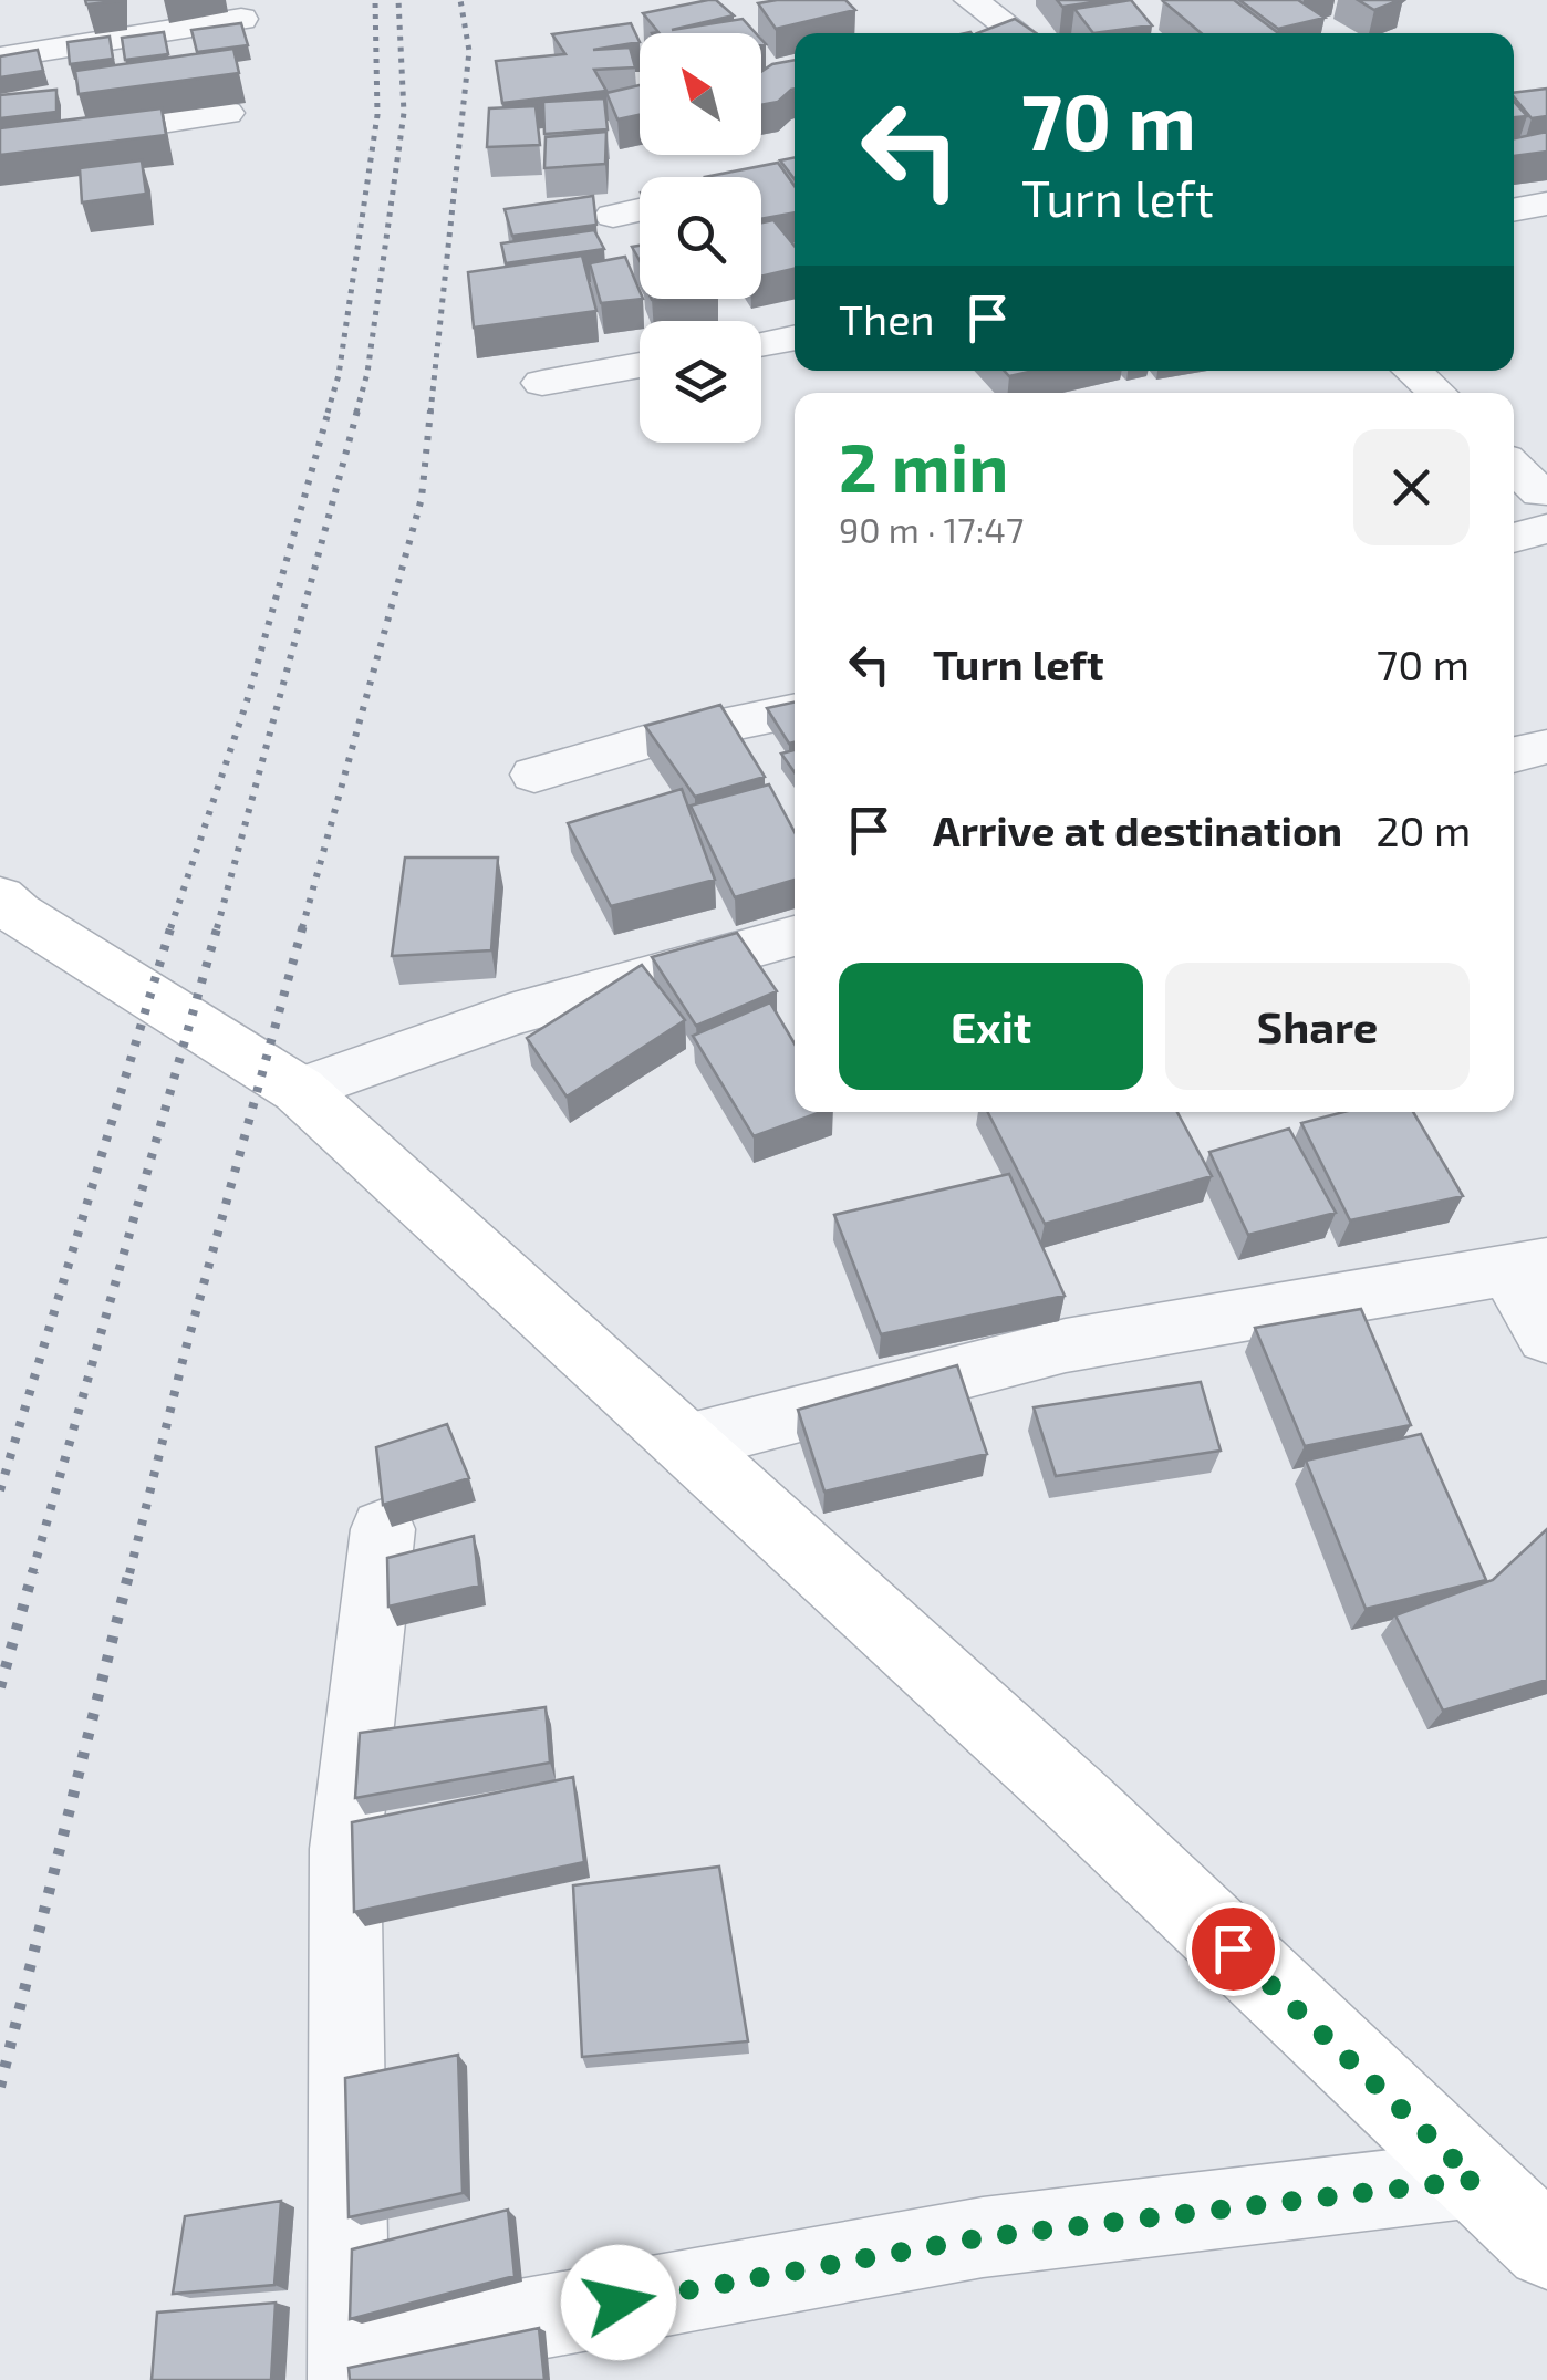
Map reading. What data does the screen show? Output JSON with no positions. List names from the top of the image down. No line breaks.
{"north":"top left","page":{"turn":["70 m","Turn left"],"then":"Then","heading":["2 min","90 m · 17:47"],"list":[{"name":"Turn left","value":"70 m"},{"name":"Arrive at destination","value":"20 m"}],"buttons":["Exit","Share"]}}
